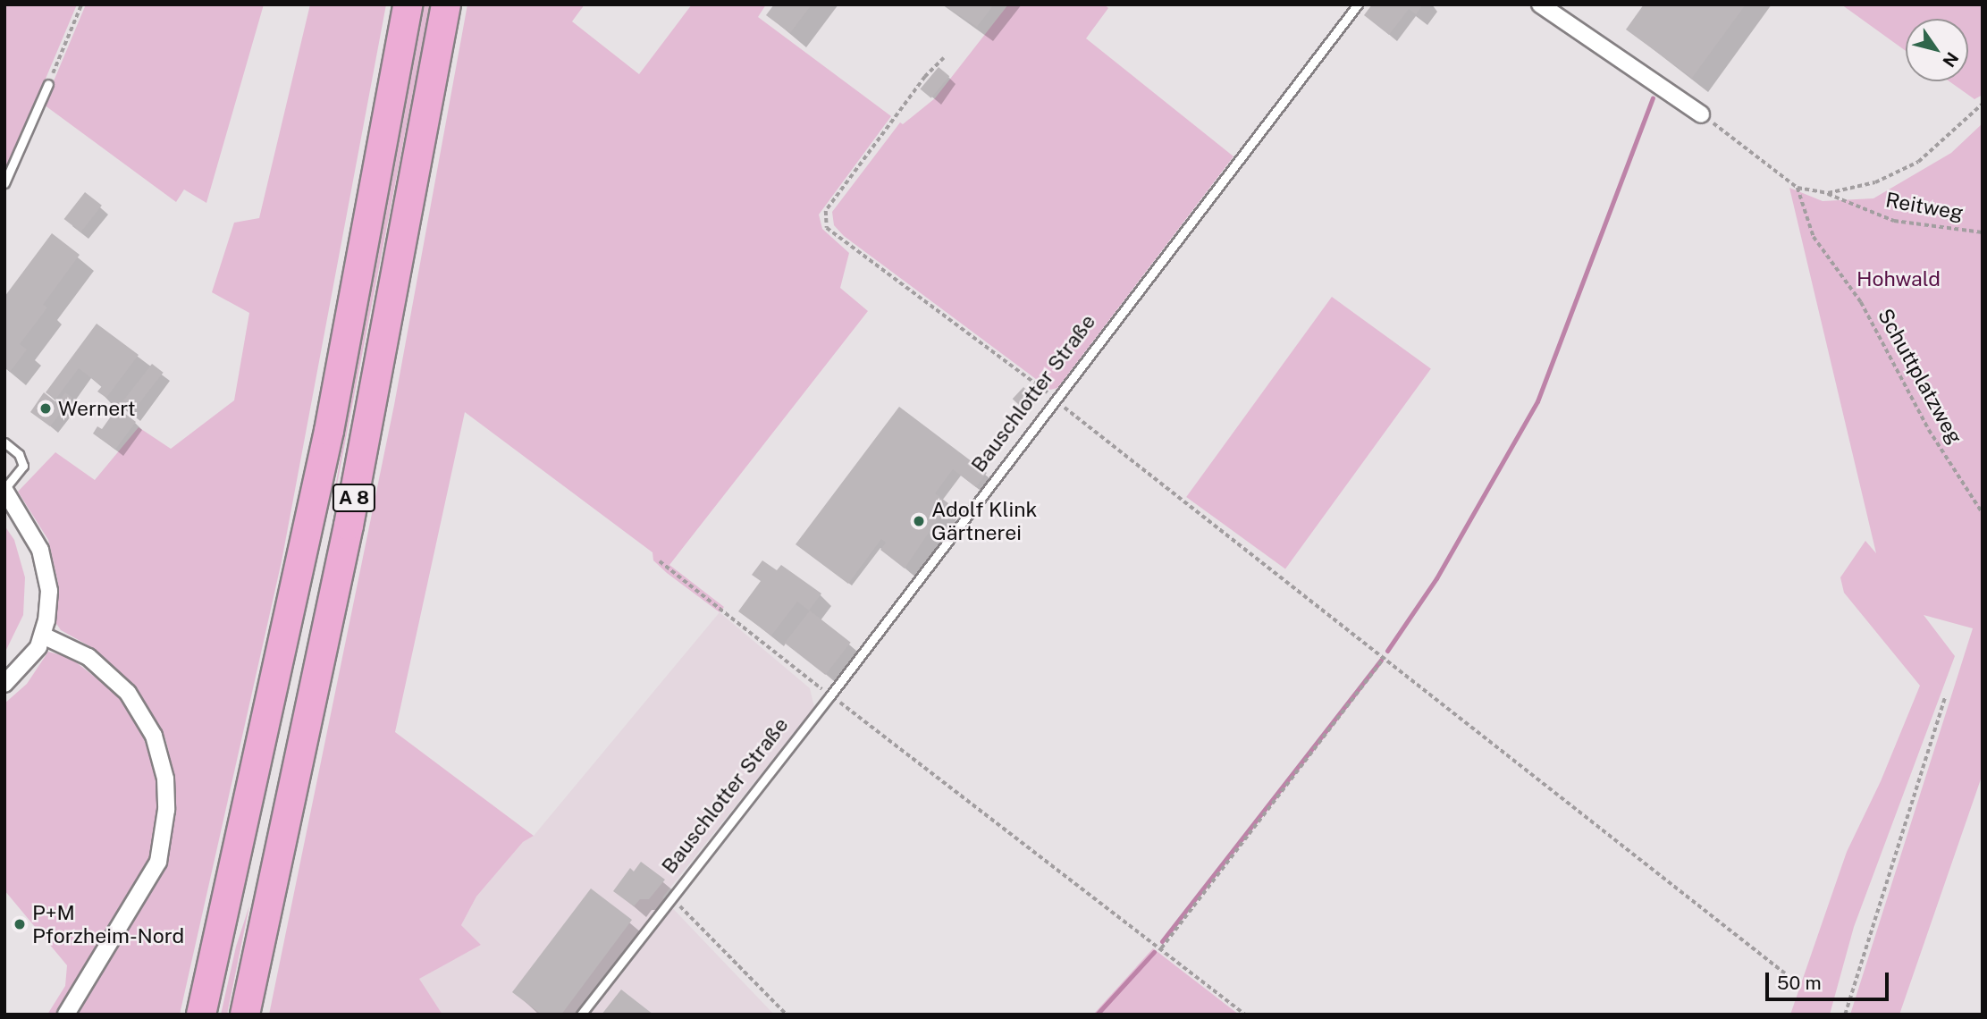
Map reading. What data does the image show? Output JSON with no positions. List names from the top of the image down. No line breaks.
{"streets":{"highway":["A 8"],"lane":["Bauschlotter Straße"],"path":["Reitweg","Schuttplatzweg"]},"parks":["Hohwald"],"places":["Wernert","Adolf Klink Gärtnerei","P+M Pforzheim-Nord"],"scale_bar":"50 m","north":"bottom right"}
